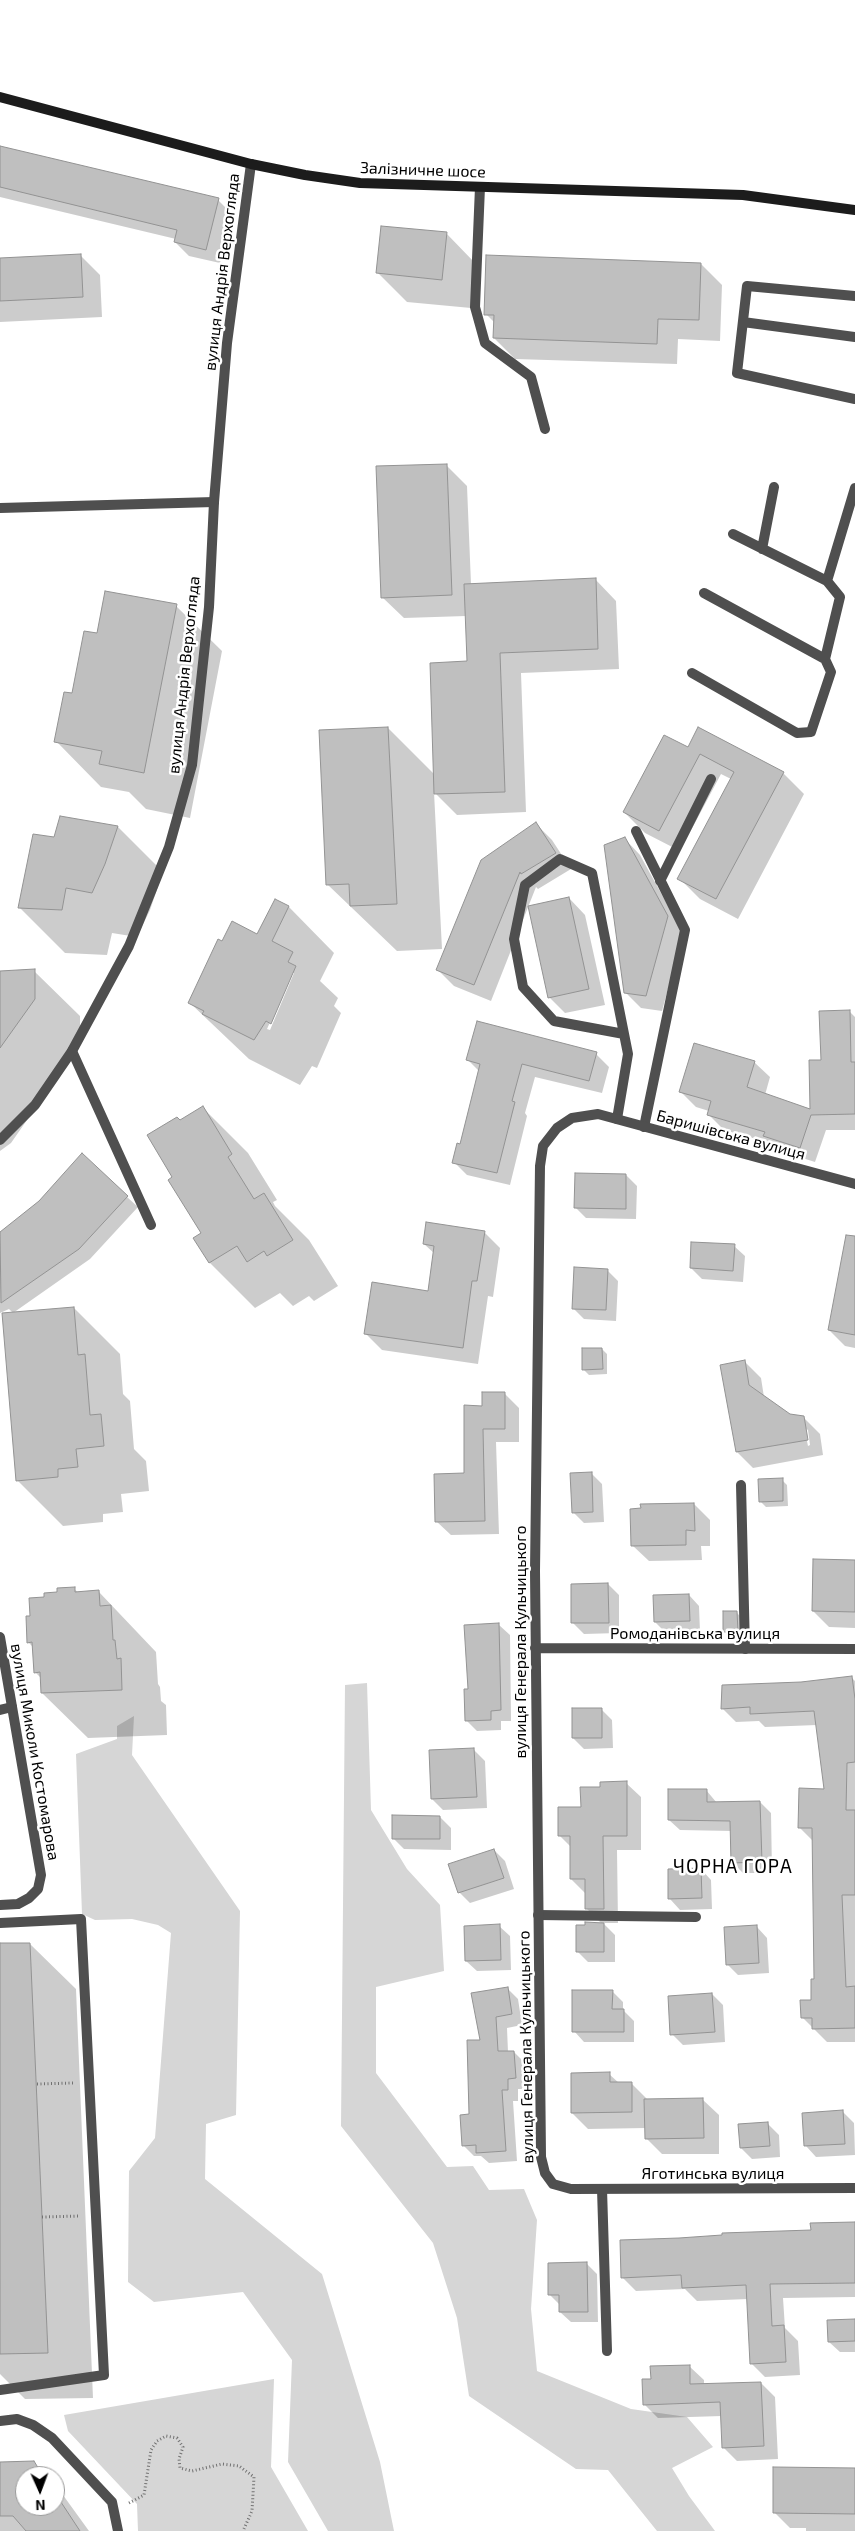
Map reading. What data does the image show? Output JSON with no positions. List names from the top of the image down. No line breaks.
{"streets":{"street":["Залізничне шосе","вулиця Андрія Верхогляда","Баришівська вулиця","Ромоданівська вулиця","вулиця Генерала Кульчицького","вулиця Миколи Костомарова","Яготинська вулиця"]},"crossings":[["Залізничне шосе","вулиця Андрія Верхогляда"],["Баришівська вулиця","вулиця Генерала Кульчицького"],["Ромоданівська вулиця","вулиця Генерала Кульчицького"],["вулиця Генерала Кульчицького","Яготинська вулиця"]],"districts":["ЧОРНА ГОРА"],"north":"bottom"}
